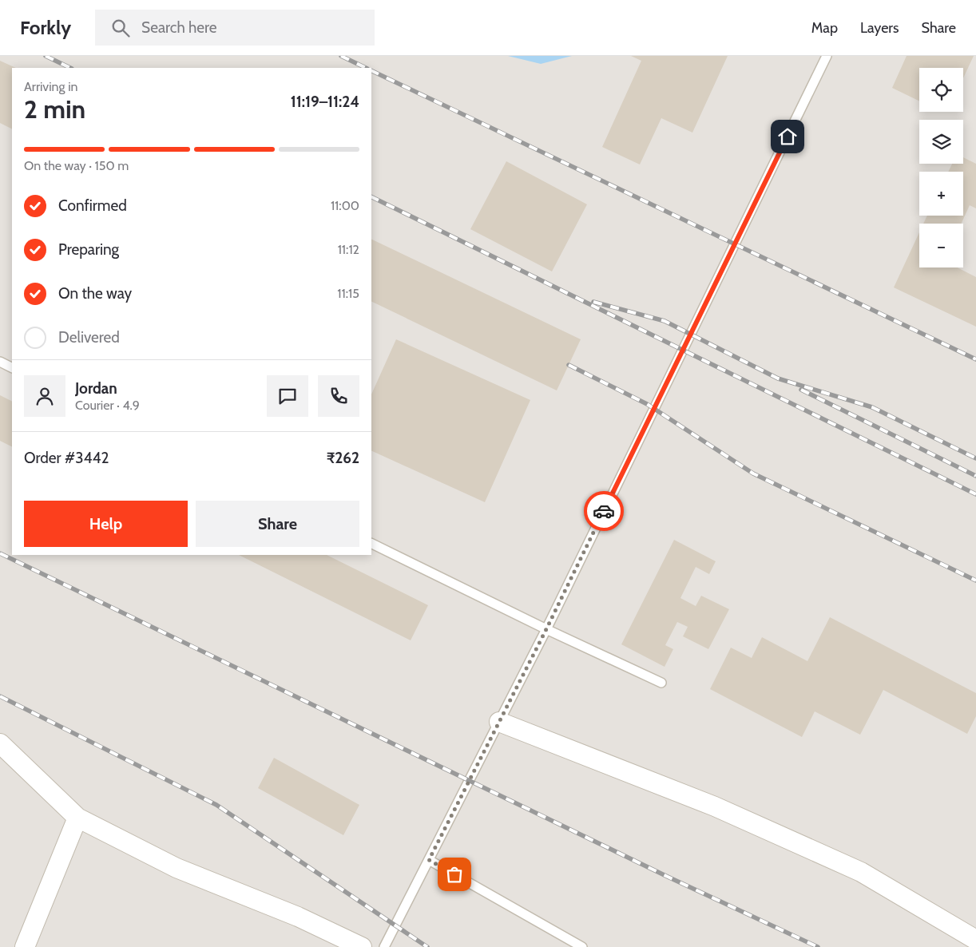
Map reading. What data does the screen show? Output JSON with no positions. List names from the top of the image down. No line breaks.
{"page":{"header":"Forkly","search":"Search here","nav":["Map","Layers","Share"],"map_buttons":["+","−"],"heading":["2 min","Arriving in","11:19–11:24"],"panel":["Jordan","Courier · 4.9","Order #3442","₹262"],"bar":"On the way · 150 m","list":[["Confirmed","11:00"],["Preparing","11:12"],["On the way","11:15"],"Delivered"],"buttons":["Help","Share"]}}
